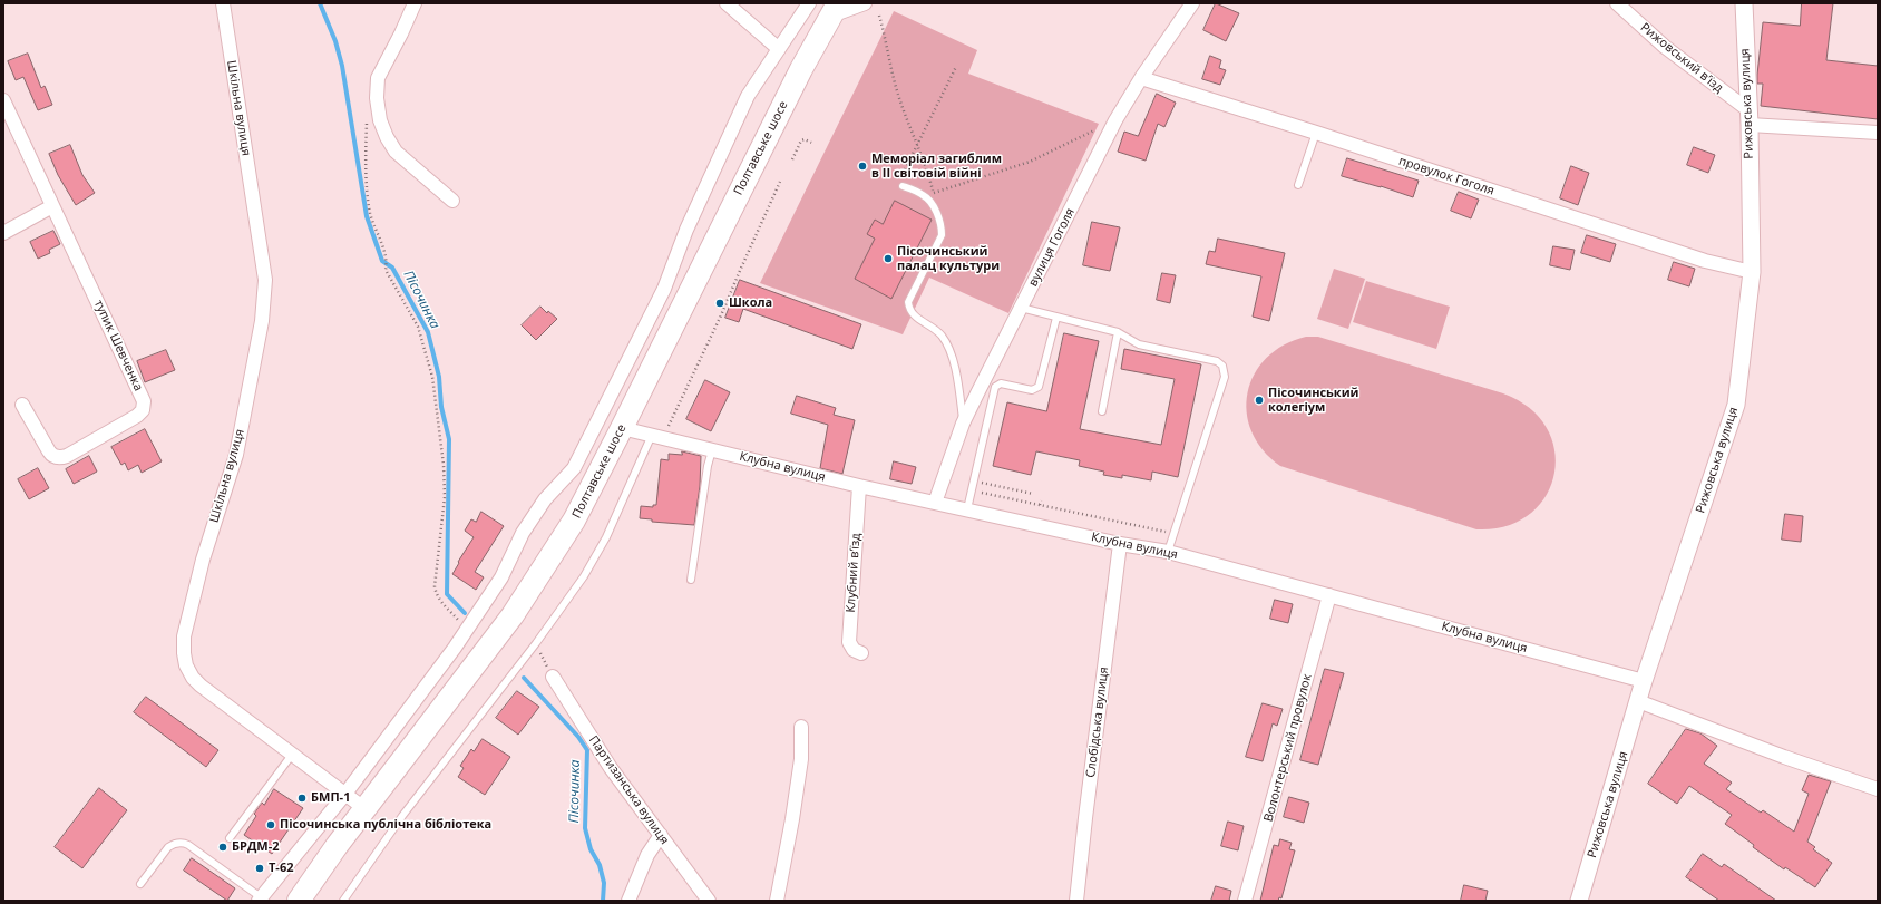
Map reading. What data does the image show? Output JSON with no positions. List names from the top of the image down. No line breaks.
{"streets":{"highway":["Полтавське шосе"],"street":["Рижовський в’їзд","Рижовська вулиця","Шкільна вулиця","провулок Гоголя","вулиця Гоголя","тупик Шевченка","Клубна вулиця","Клубний в’їзд","Слобідська вулиця","Волонтерський провулок","Партизанська вулиця"]},"crossings":[["Рижовський в’їзд","Рижовська вулиця"],["Рижовська вулиця","провулок Гоголя"],["Рижовська вулиця","Клубна вулиця"],["Шкільна вулиця","Полтавське шосе"],["Полтавське шосе","Клубна вулиця"],["провулок Гоголя","вулиця Гоголя"],["вулиця Гоголя","Клубна вулиця"],["Клубна вулиця","Клубний в’їзд"],["Клубна вулиця","Слобідська вулиця"],["Клубна вулиця","Волонтерський провулок"]],"water":["Пісочинка"],"places":["Меморіал загиблим в II світовій війні","Пісочинський палац культури","Школа","Пісочинський колегіум","БМП-1","Пісочинська публічна бібліотека","БРДМ-2","Т-62"]}
